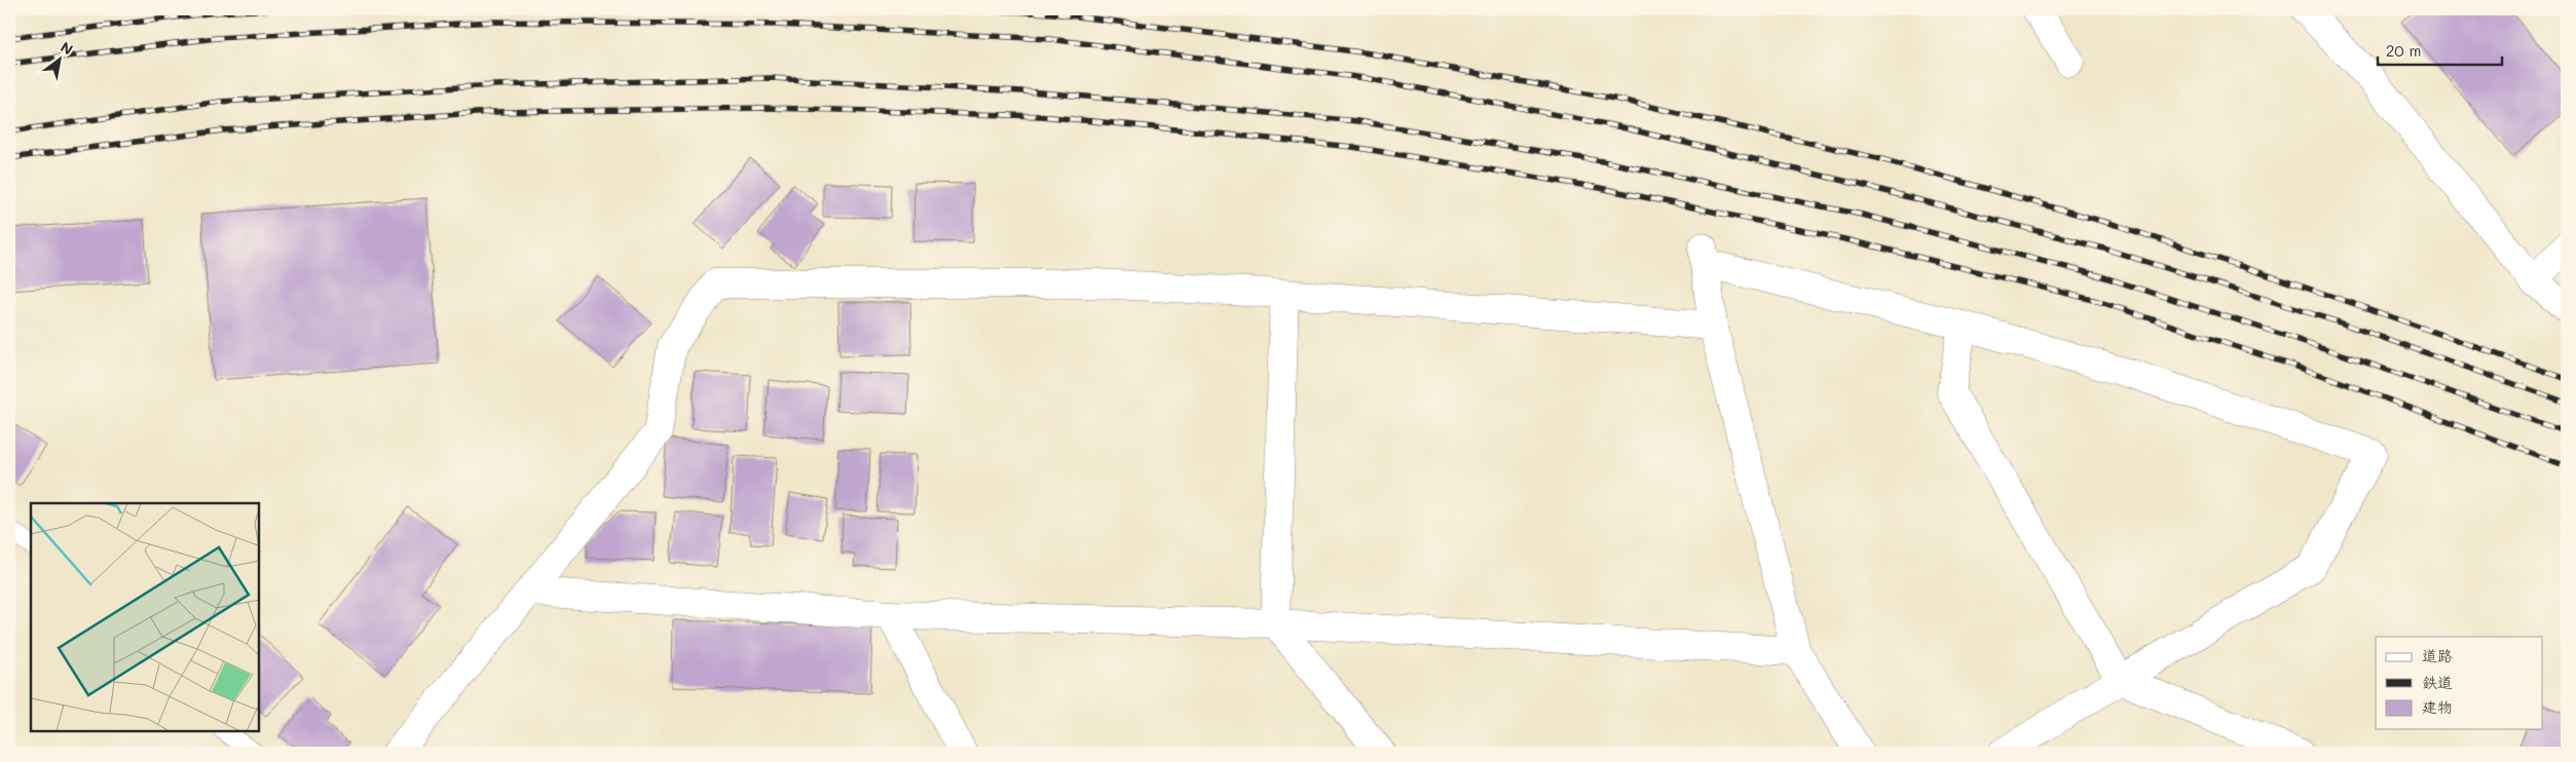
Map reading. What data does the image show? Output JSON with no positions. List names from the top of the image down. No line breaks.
{"legend":["道路","鉄道","建物"],"scale_bar":"20 m","north":"top right"}
